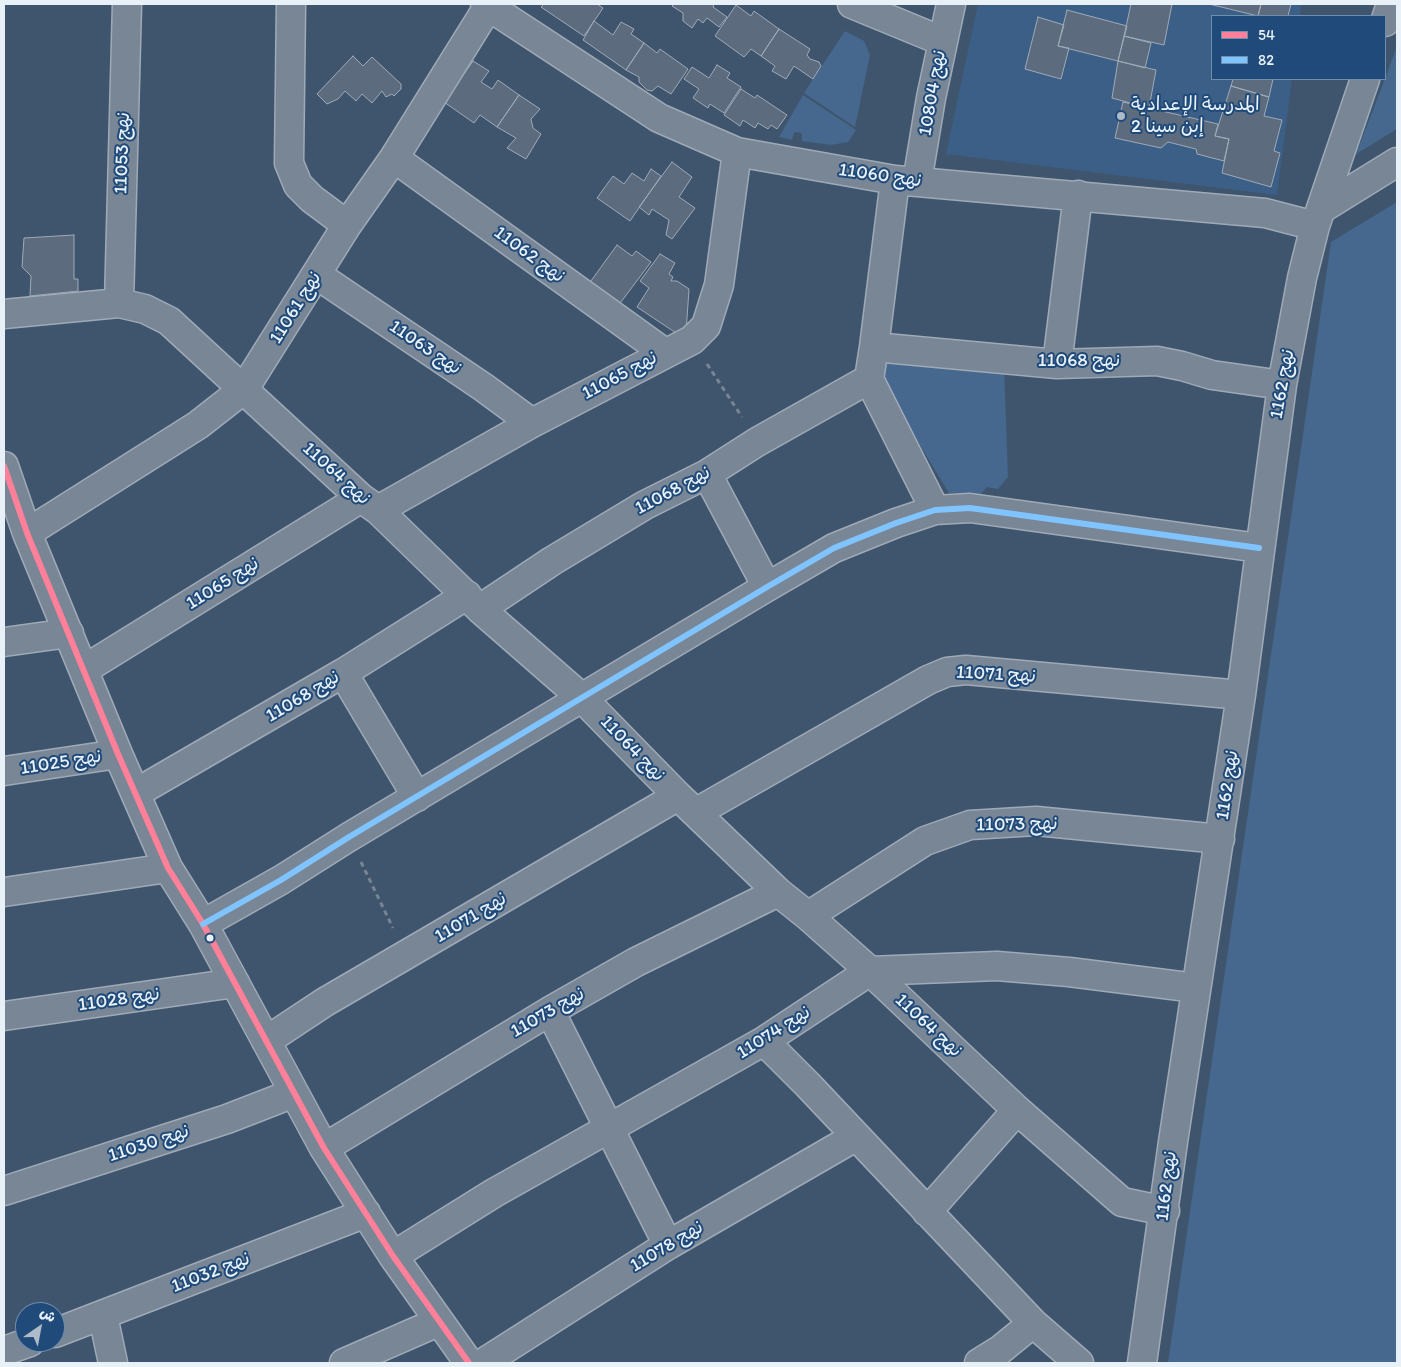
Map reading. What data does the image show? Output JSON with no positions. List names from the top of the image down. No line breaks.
{"streets":{"street":["نهج 10804","نهج 11053","نهج 11060","نهج 11062","نهج 11061","نهج 11063","نهج 11068","نهج 11065","نهج 1162","نهج 11064","نهج 11071","نهج 11025","نهج 11073","نهج 11028","نهج 11074","نهج 11030","نهج 11078","نهج 11032"]},"crossings":[["نهج 10804","نهج 11060"],["نهج 11053","نهج 11064"],["نهج 11060","نهج 11061"],["نهج 11060","نهج 11065"],["نهج 11060","نهج 1162"],["نهج 11062","نهج 11061"],["نهج 11062","نهج 11065"],["نهج 11061","نهج 11063"],["نهج 11061","نهج 11064"],["نهج 11063","نهج 11065"],["نهج 11068","نهج 1162"],["نهج 11068","نهج 11064"],["نهج 11065","نهج 11064"],["نهج 1162","نهج 11064"],["نهج 1162","نهج 11071"],["نهج 1162","نهج 11073"],["نهج 11064","نهج 11071"],["نهج 11064","نهج 11073"],["نهج 11064","نهج 11074"]],"places":["المدرسة الإعدادية إبن سينا 2"],"lines":["transit line 54","transit line 82"],"legend":["54","82"],"north":"top right"}
